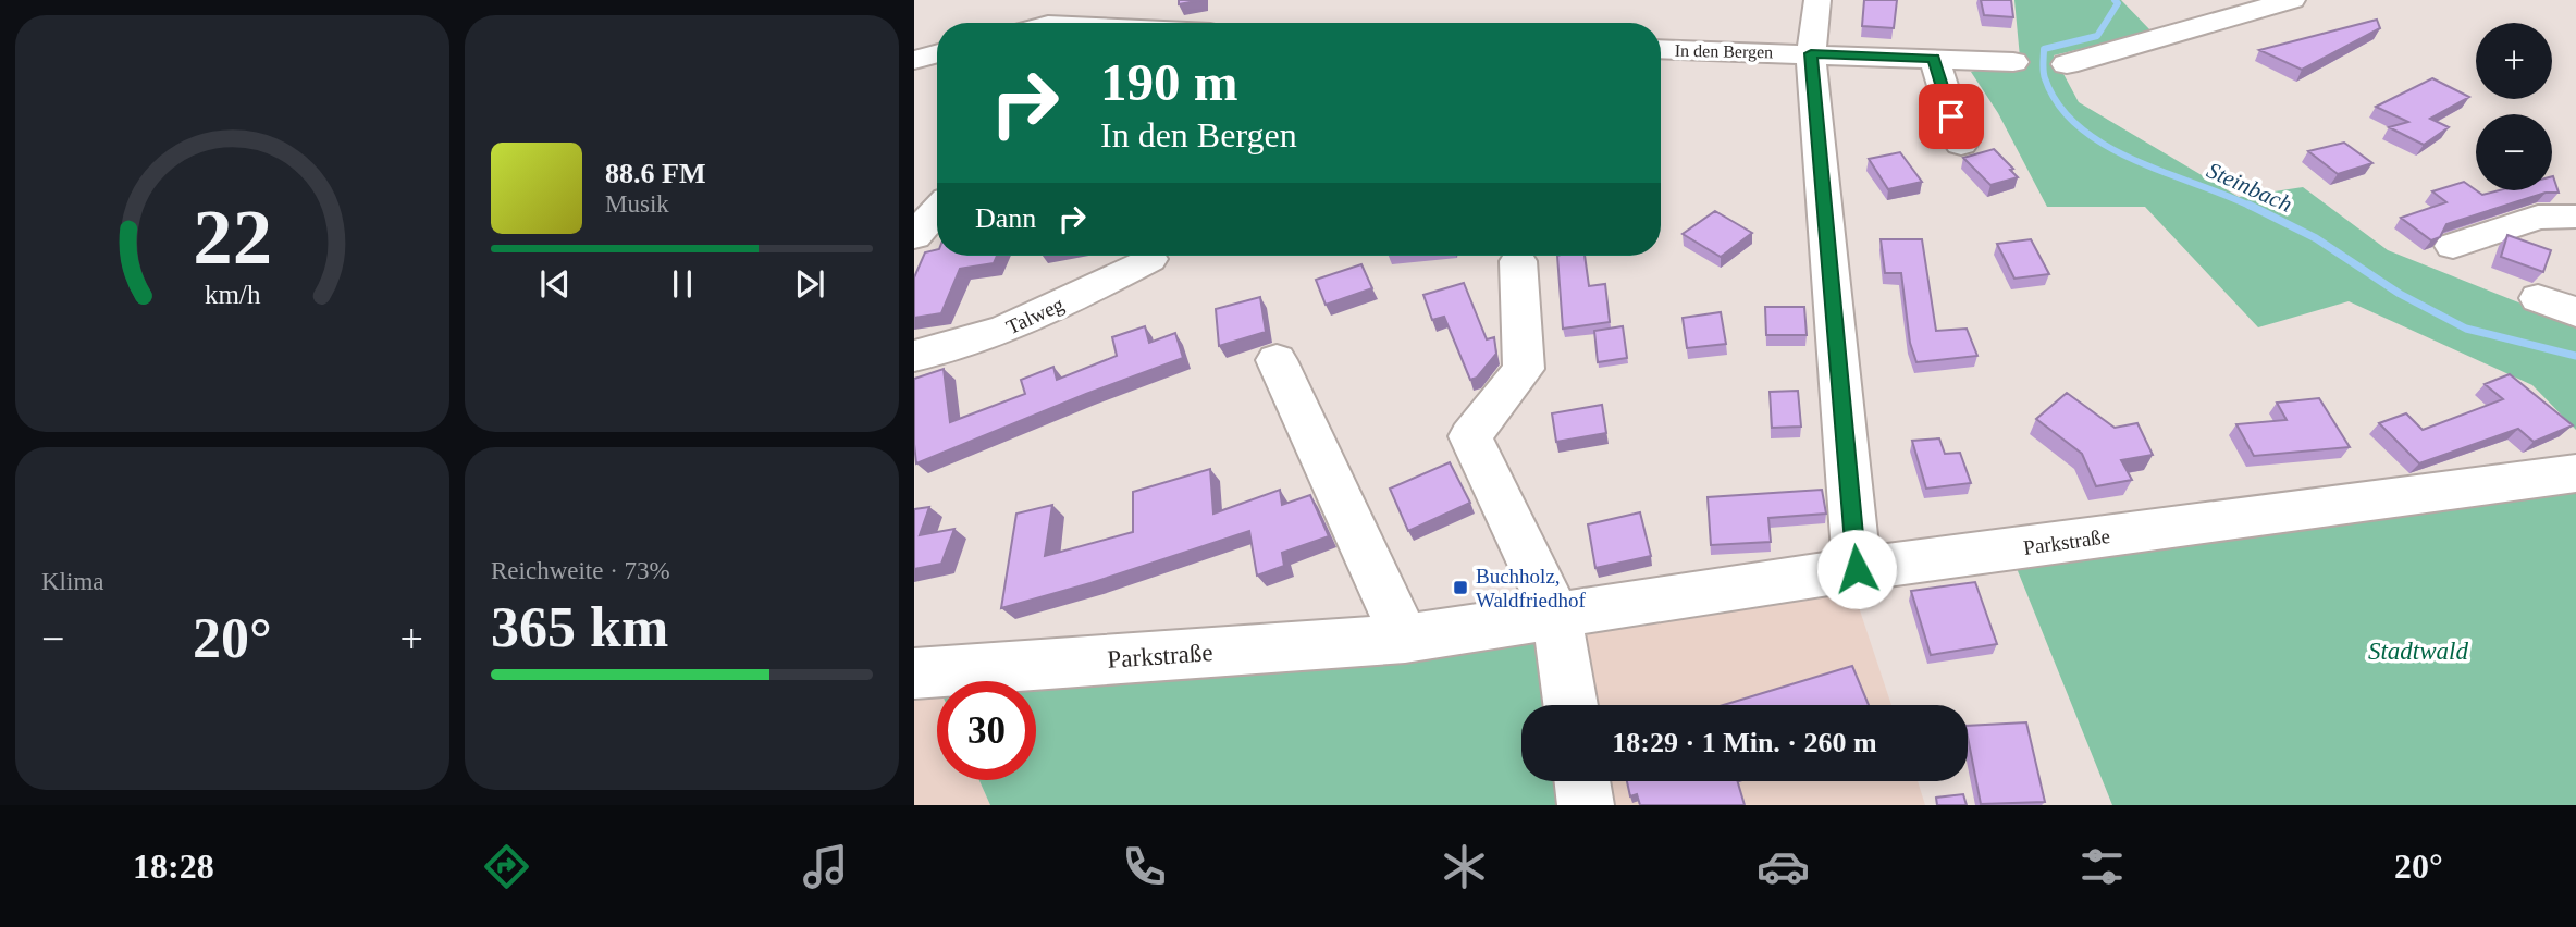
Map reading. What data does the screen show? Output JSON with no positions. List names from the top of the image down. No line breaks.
{"streets":{"street":["In den Bergen","Talweg","Parkstraße"]},"water":["Steinbach"],"parks":["Stadtwald"],"places":{"transit":["Buchholz, Waldfriedhof"]},"page":{"map_buttons":["+","−"],"turn":["190 m","In den Bergen"],"song":["88.6 FM","Musik"],"then":"Dann","tile":["Klima",["Reichweite · 73%","365 km"]],"heat":["−","20°","+"],"limit":"30","trip":"18:29 · 1 Min. · 260 m","tabs":["18:28","20°"],"gauge":["22","km/h"]}}
